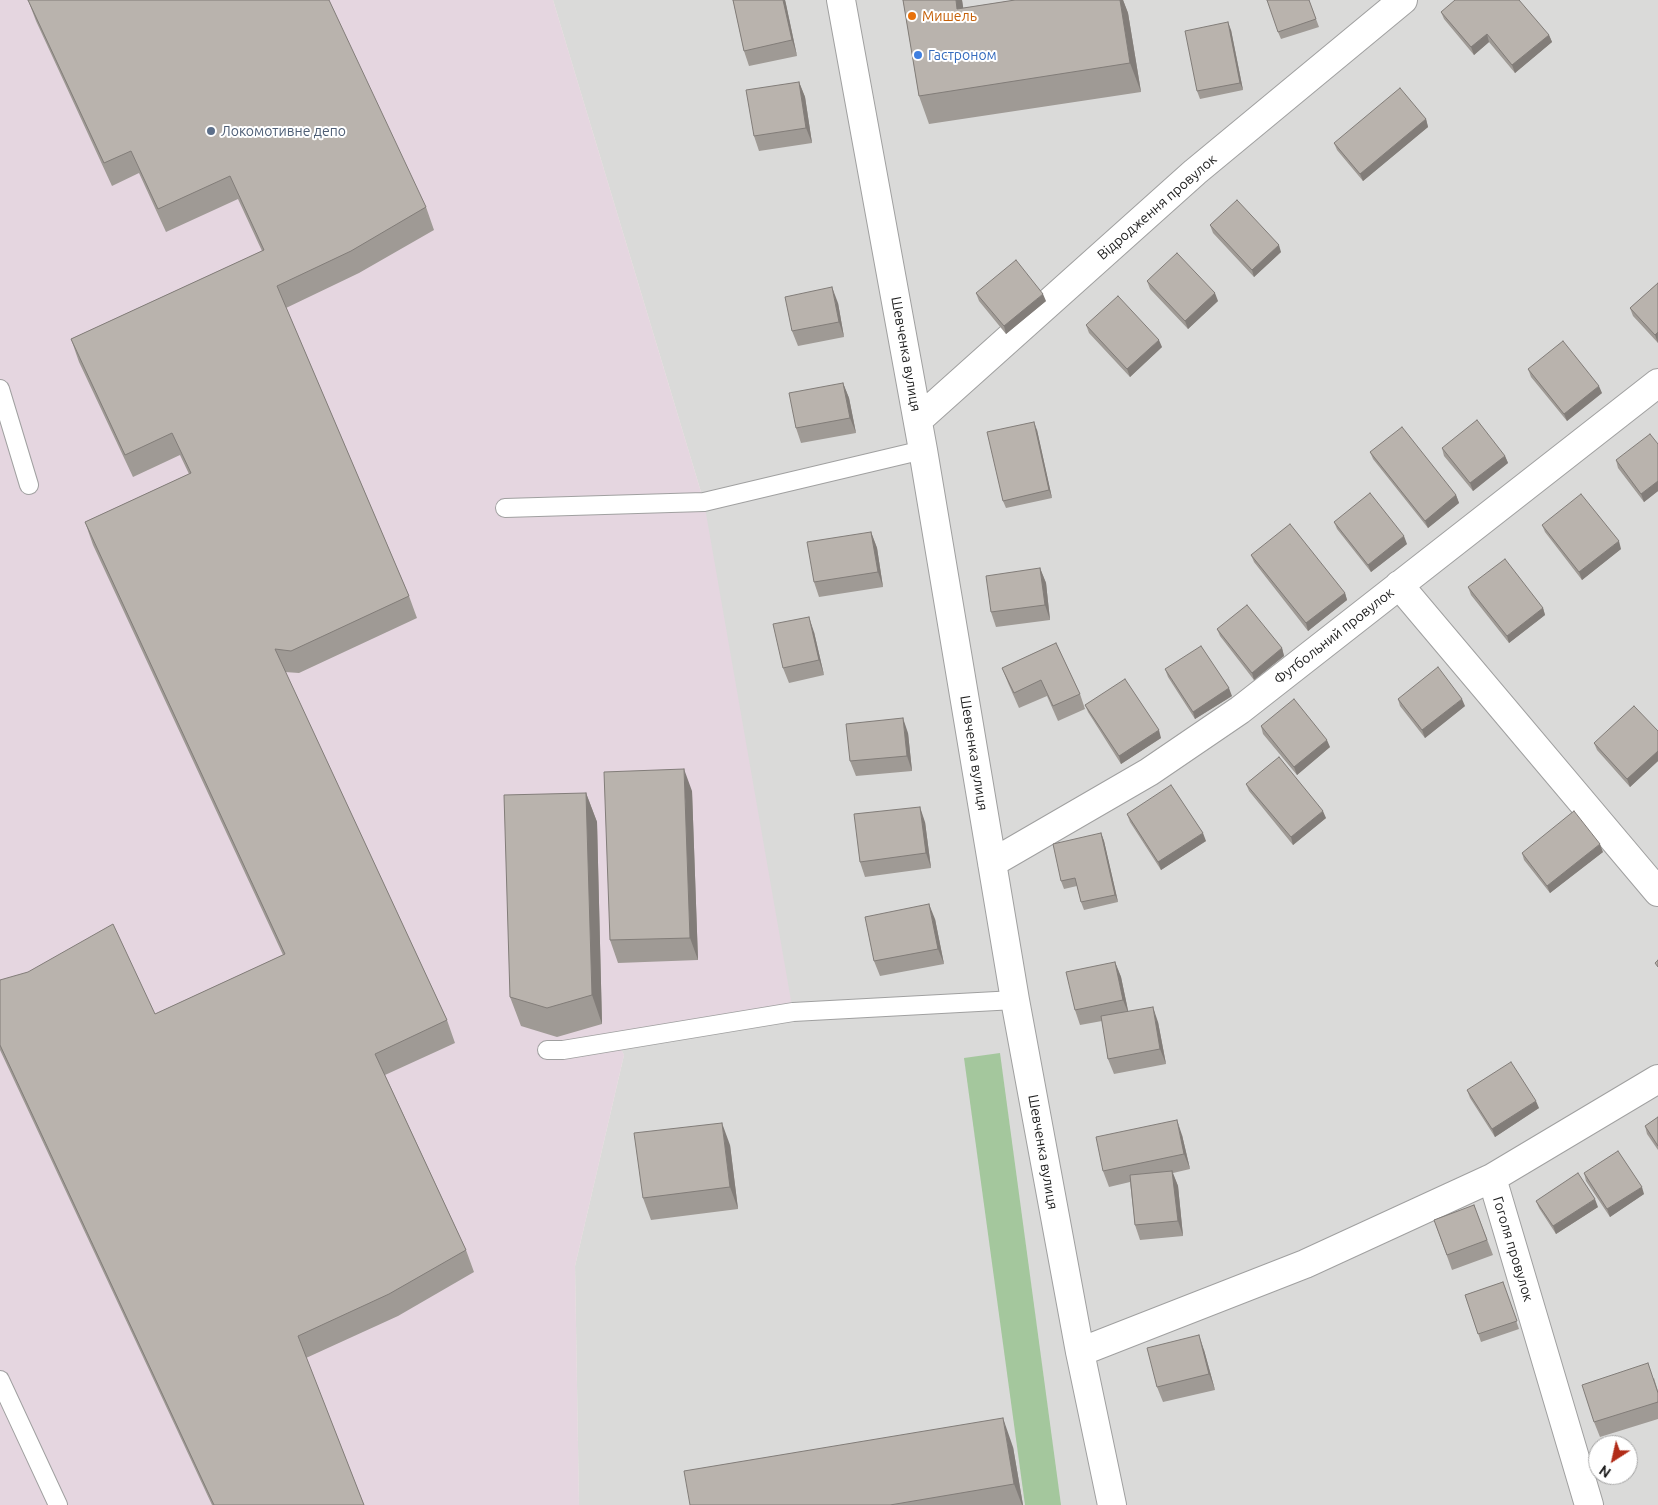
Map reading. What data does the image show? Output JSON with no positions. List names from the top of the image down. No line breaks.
{"streets":{"street":["Відродження провулок","Шевченка вулиця","Футбольний провулок","Гоголя провулок"]},"crossings":[["Відродження провулок","Шевченка вулиця"],["Шевченка вулиця","Футбольний провулок"]],"places":["Мишель","Гастроном","Локомотивне депо"],"north":"bottom left"}
